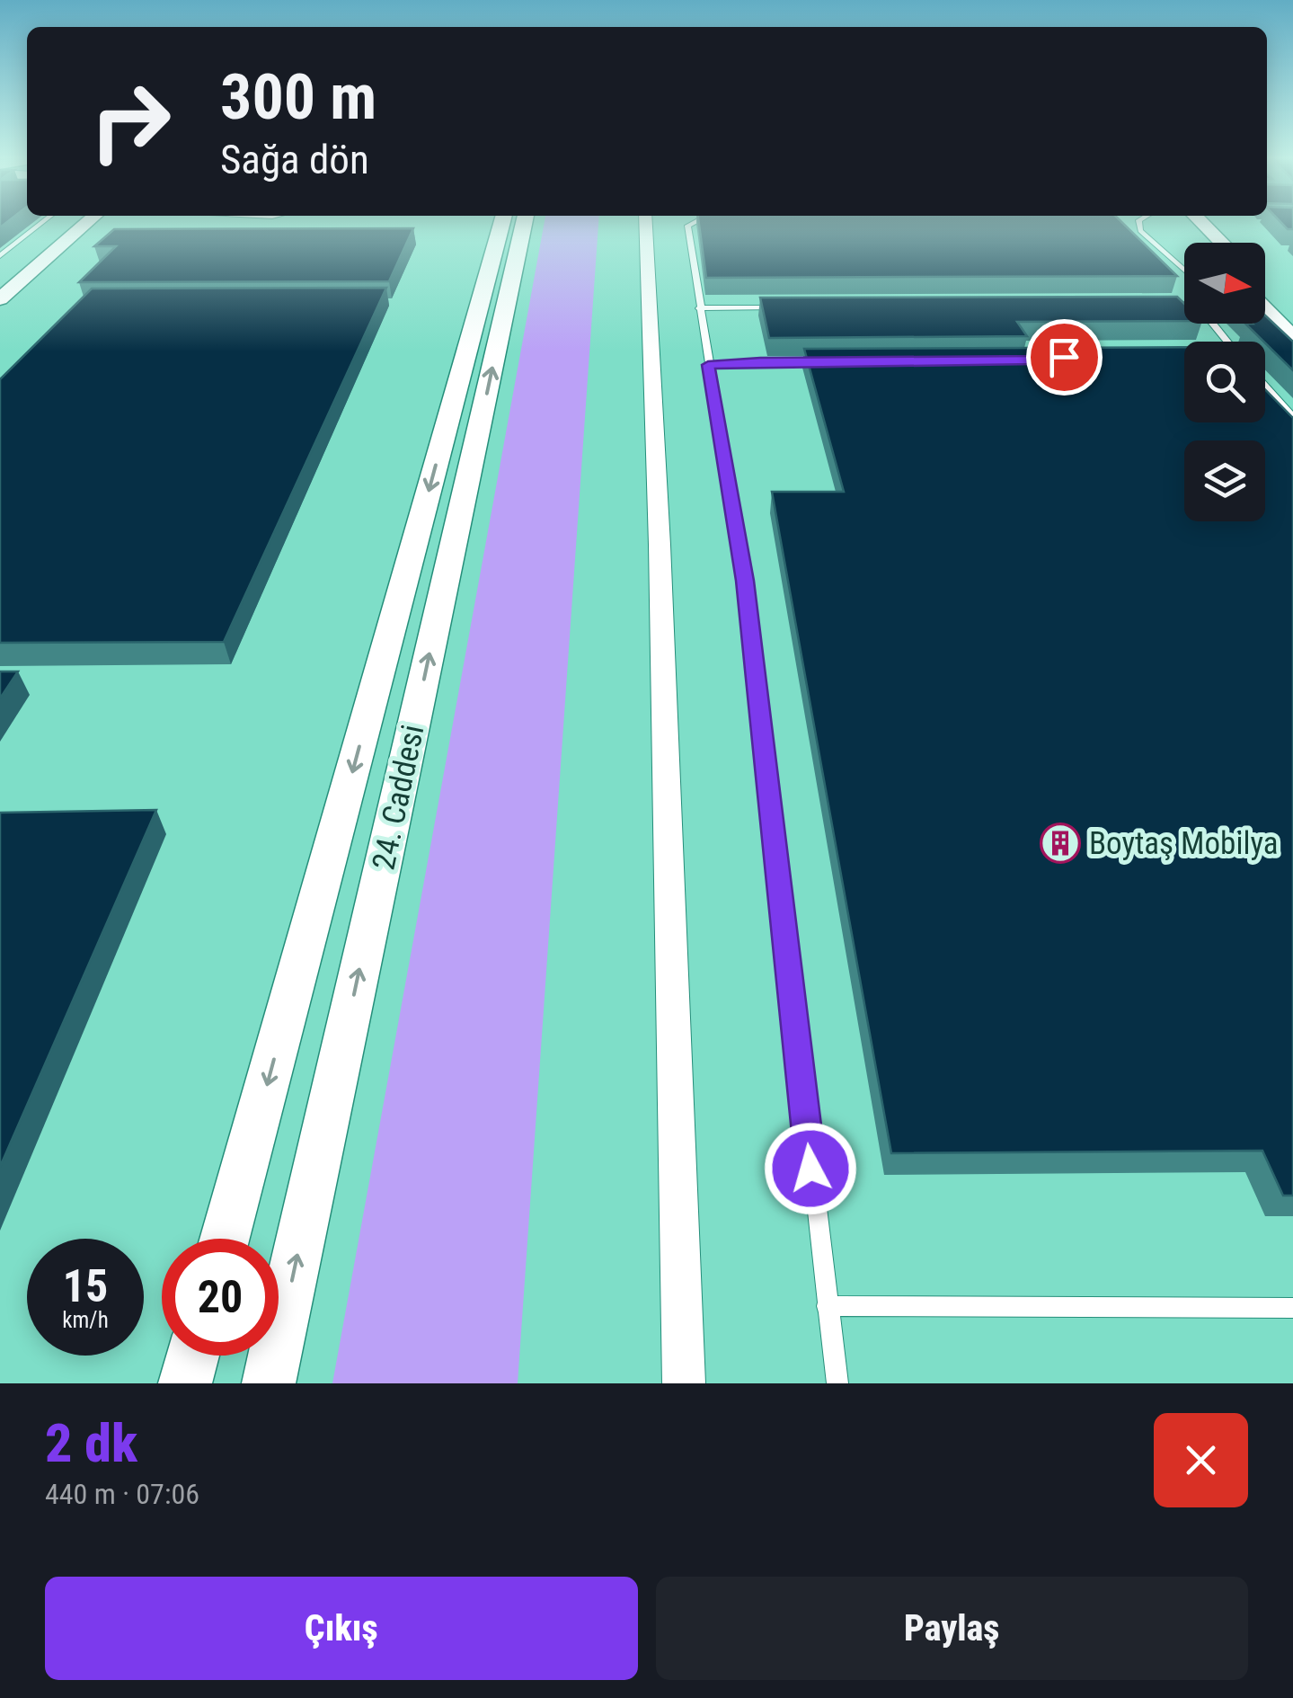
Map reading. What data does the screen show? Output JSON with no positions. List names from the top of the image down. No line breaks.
{"streets":{"street":["24. Caddesi"]},"places":{"building":["Boytaş Mobilya"]},"north":"right","page":{"turn":["300 m","Sağa dön"],"speed":"15 km/h","limit":"20","heading":["2 dk","440 m · 07:06"],"buttons":["Çıkış","Paylaş"]}}
